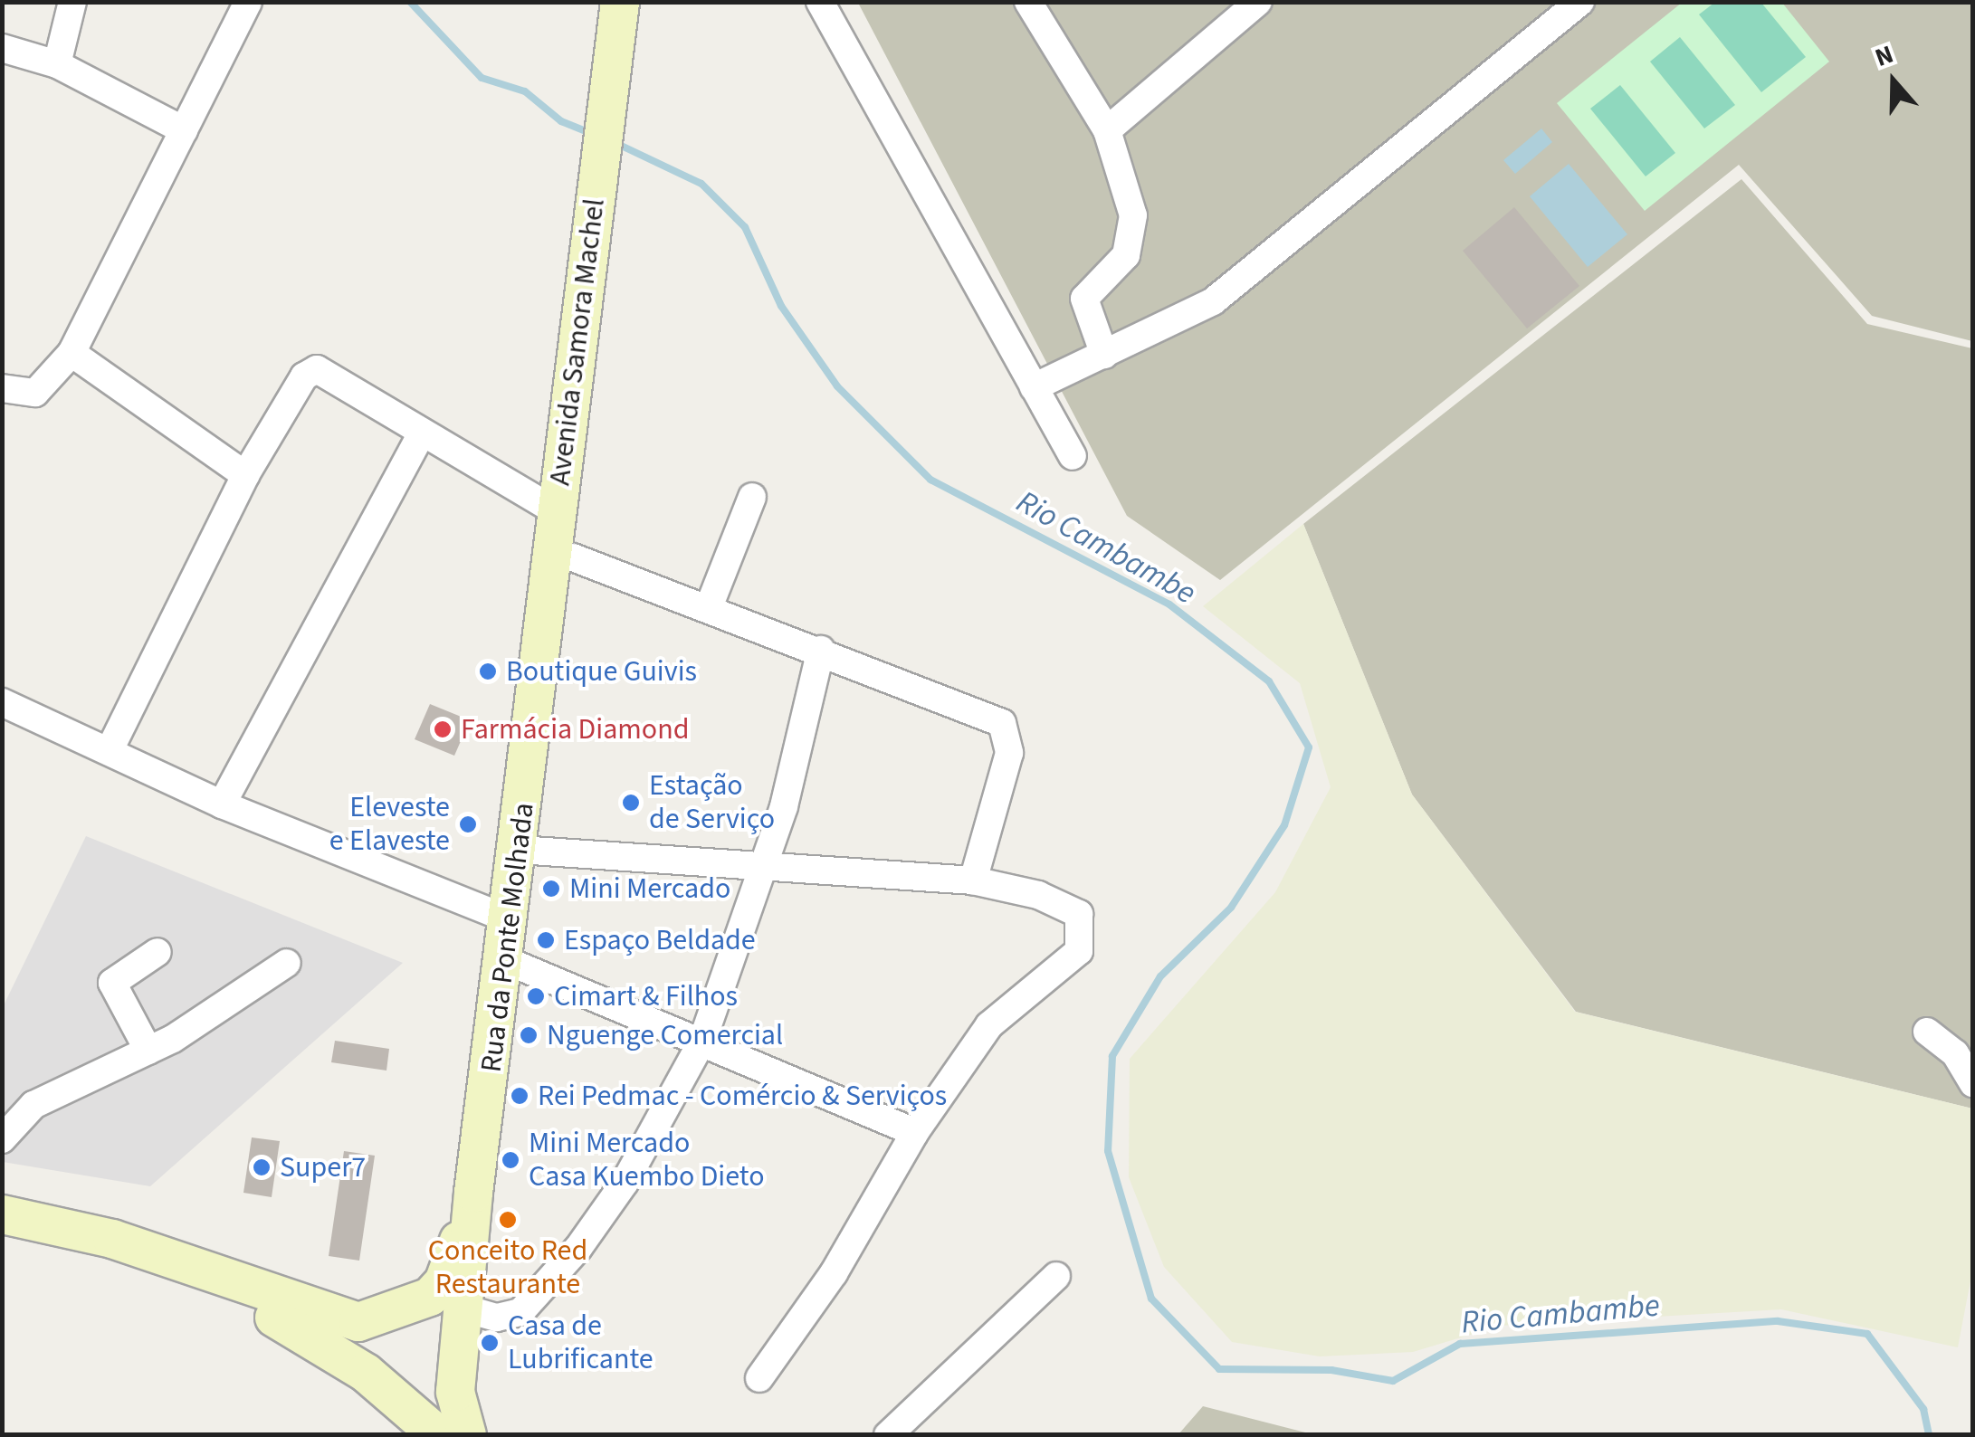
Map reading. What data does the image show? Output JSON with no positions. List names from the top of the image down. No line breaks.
{"streets":{"main road":["Avenida Samora Machel","Rua da Ponte Molhada"]},"crossings":[["Avenida Samora Machel","Rua da Ponte Molhada"]],"water":["Rio Cambambe"],"places":["Boutique Guivis","Farmácia Diamond","Estação de Serviço","Eleveste e Elaveste","Mini Mercado","Espaço Beldade","Cimart & Filhos","Nguenge Comercial","Rei Pedmac - Comércio & Serviços","Mini Mercado Casa Kuembo Dieto","Super7","Conceito Red Restaurante","Casa de Lubrificante"],"north":"top"}
